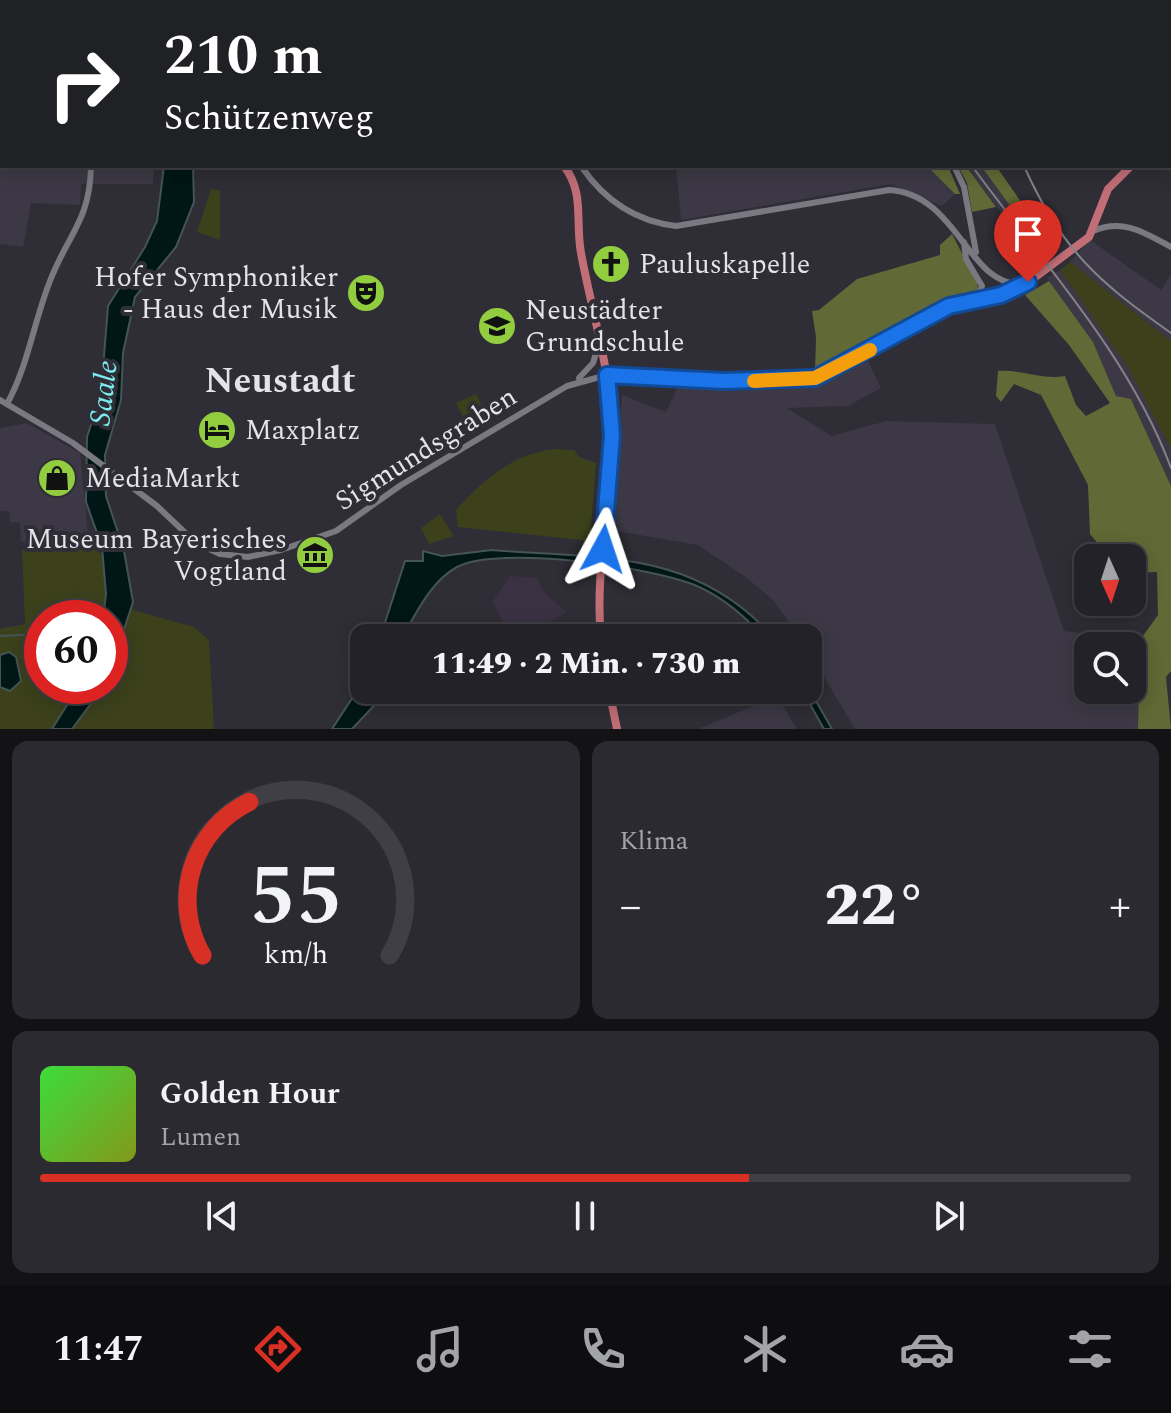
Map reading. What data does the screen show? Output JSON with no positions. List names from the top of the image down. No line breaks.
{"streets":{"street":["Sigmundsgraben"]},"districts":["Neustadt"],"water":["Saale"],"places":{"church":["Pauluskapelle"],"theatre":["Hofer Symphoniker - Haus der Musik"],"school or university":["Neustädter Grundschule"],"hotel":["Maxplatz"],"shop":["MediaMarkt"],"museum":["Museum Bayerisches Vogtland"]},"north":"bottom","page":{"turn":["210 m","Schützenweg"],"limit":"60","trip":"11:49 · 2 Min. · 730 m","tile":"Klima","heat":["−","22°","+"],"song":["Golden Hour","Lumen"],"tabs":"11:47","gauge":["55","km/h"]}}
